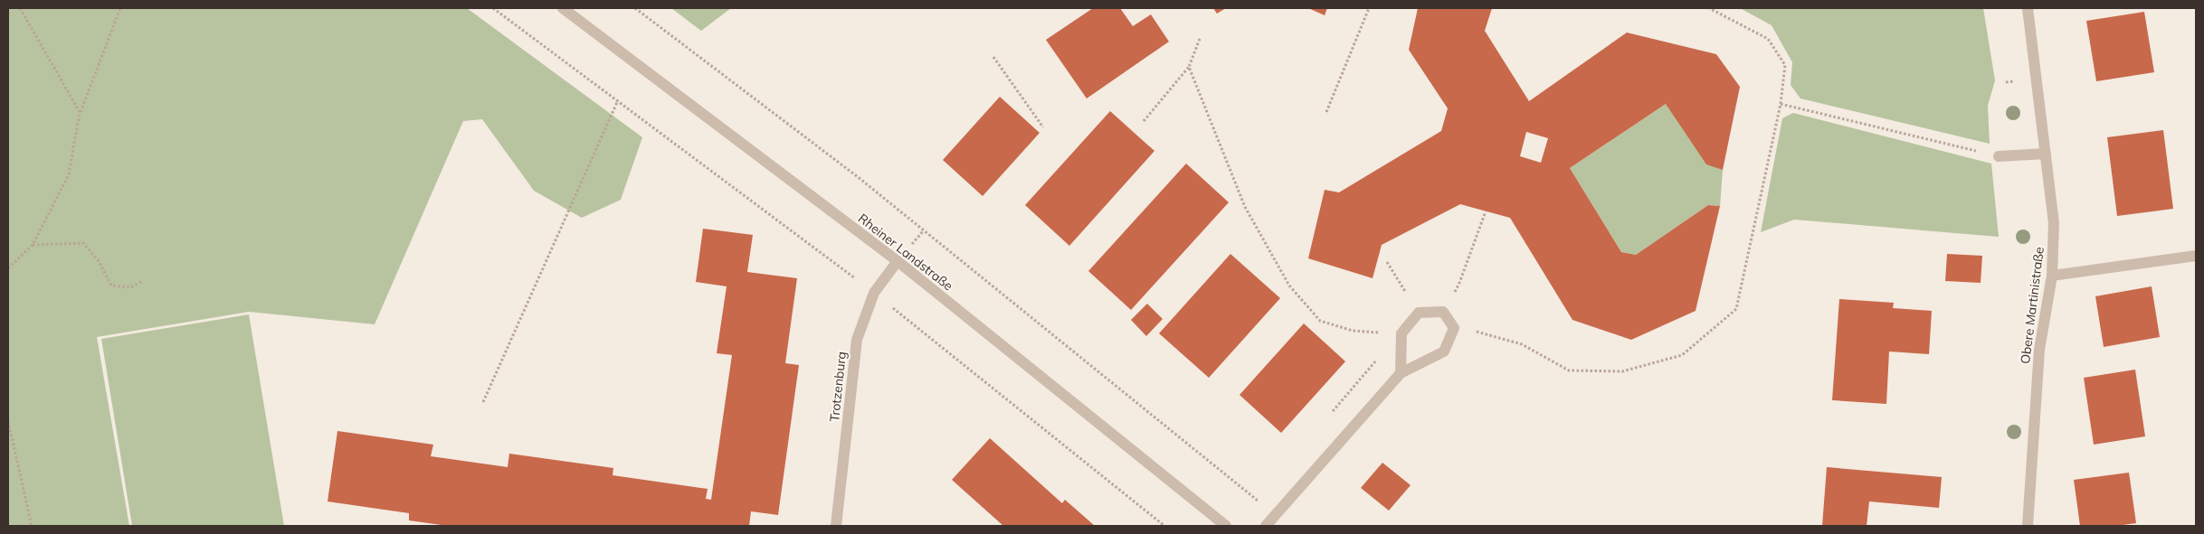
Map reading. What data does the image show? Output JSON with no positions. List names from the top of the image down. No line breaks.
{"streets":{"street":["Rheiner Landstraße","Obere Martinistraße","Trotzenburg"]},"crossings":[["Rheiner Landstraße","Trotzenburg"]]}
